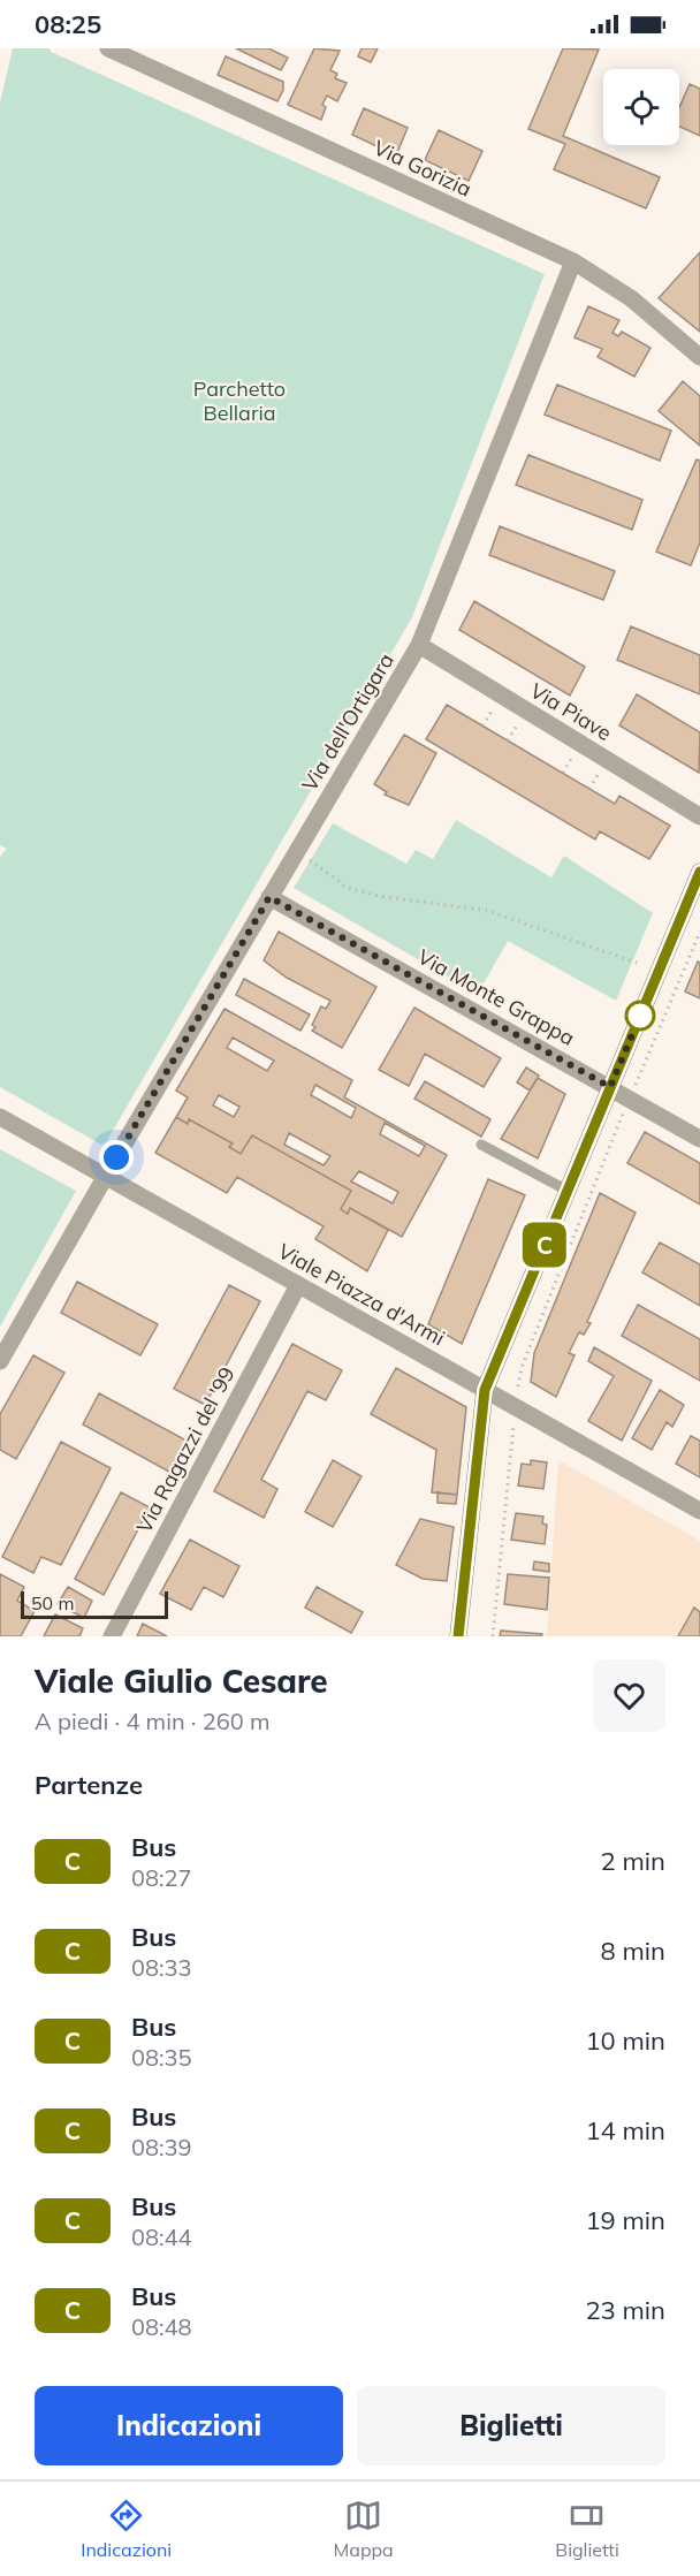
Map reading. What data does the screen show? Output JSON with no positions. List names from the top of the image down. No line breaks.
{"streets":{"street":["Via Gorizia","Via Piave","Via dell'Ortigara","Via Monte Grappa","Viale Piazza d'Armi","Via Ragazzi del '99"]},"crossings":[["Via Gorizia","Via dell'Ortigara"],["Via Piave","Via dell'Ortigara"],["Via dell'Ortigara","Via Monte Grappa"],["Via dell'Ortigara","Viale Piazza d'Armi"],["Viale Piazza d'Armi","Via Ragazzi del '99"]],"parks":["Parchetto Bellaria"],"lines":["bus line C"],"scale_bar":"50 m","page":{"status":"08:25","on_map":"C","scale":"50 m","heading":[["Viale Giulio Cesare","A piedi · 4 min · 260 m"],"Partenze"],"list":[{"mark":"C","name":"Bus","note":"08:27","value":"2 min"},{"mark":"C","name":"Bus","note":"08:33","value":"8 min"},{"mark":"C","name":"Bus","note":"08:35","value":"10 min"},{"mark":"C","name":"Bus","note":"08:39","value":"14 min"},{"mark":"C","name":"Bus","note":"08:44","value":"19 min"},{"mark":"C","name":"Bus","note":"08:48","value":"23 min"}],"buttons":["Indicazioni","Biglietti"],"tabs":["Indicazioni","Mappa","Biglietti"]}}
